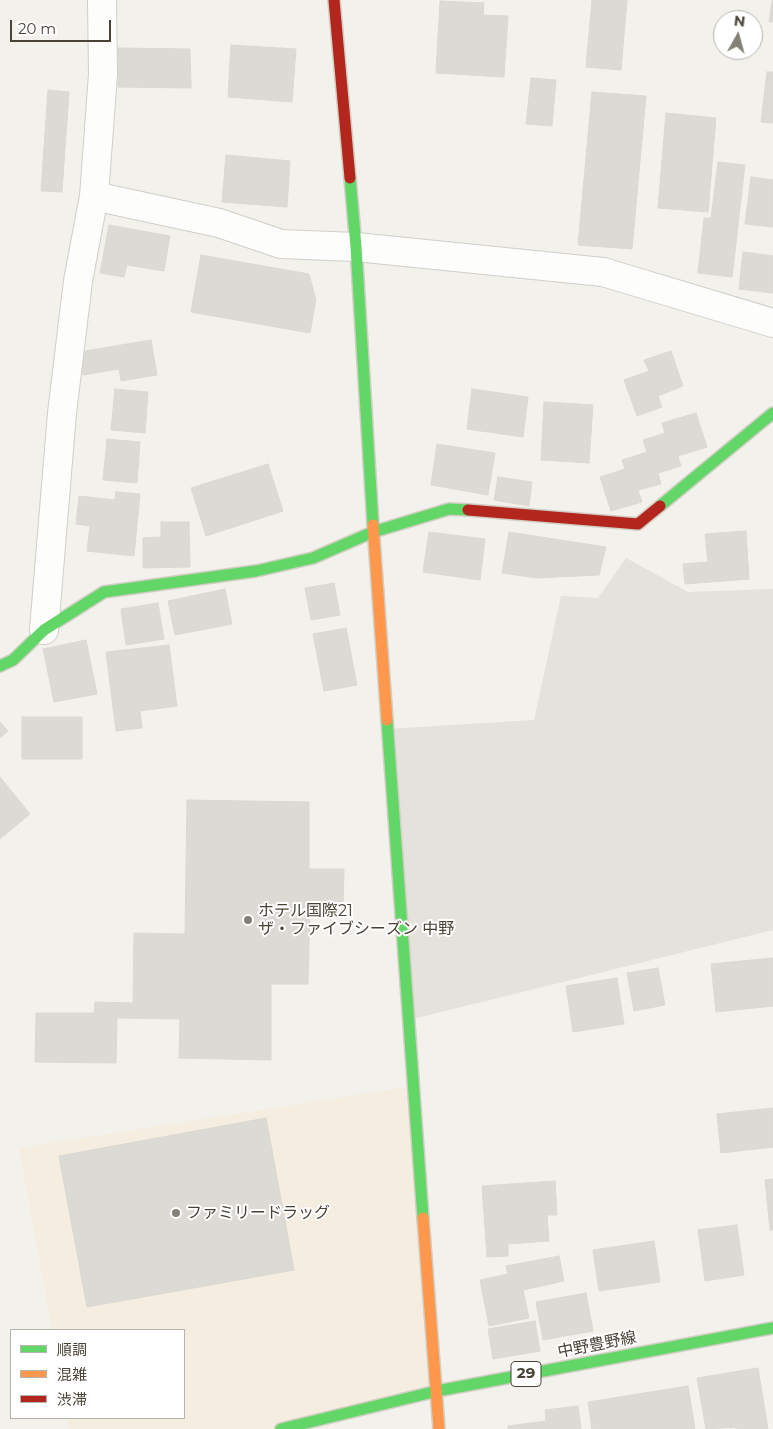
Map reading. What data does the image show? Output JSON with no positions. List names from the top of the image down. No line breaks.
{"streets":{"street":["中野豊野線","29"]},"places":["ホテル国際21 ザ・ファイブシーズン 中野","ファミリードラッグ"],"legend":["順調","混雑","渋滞"],"scale_bar":"20 m","north":"top"}
